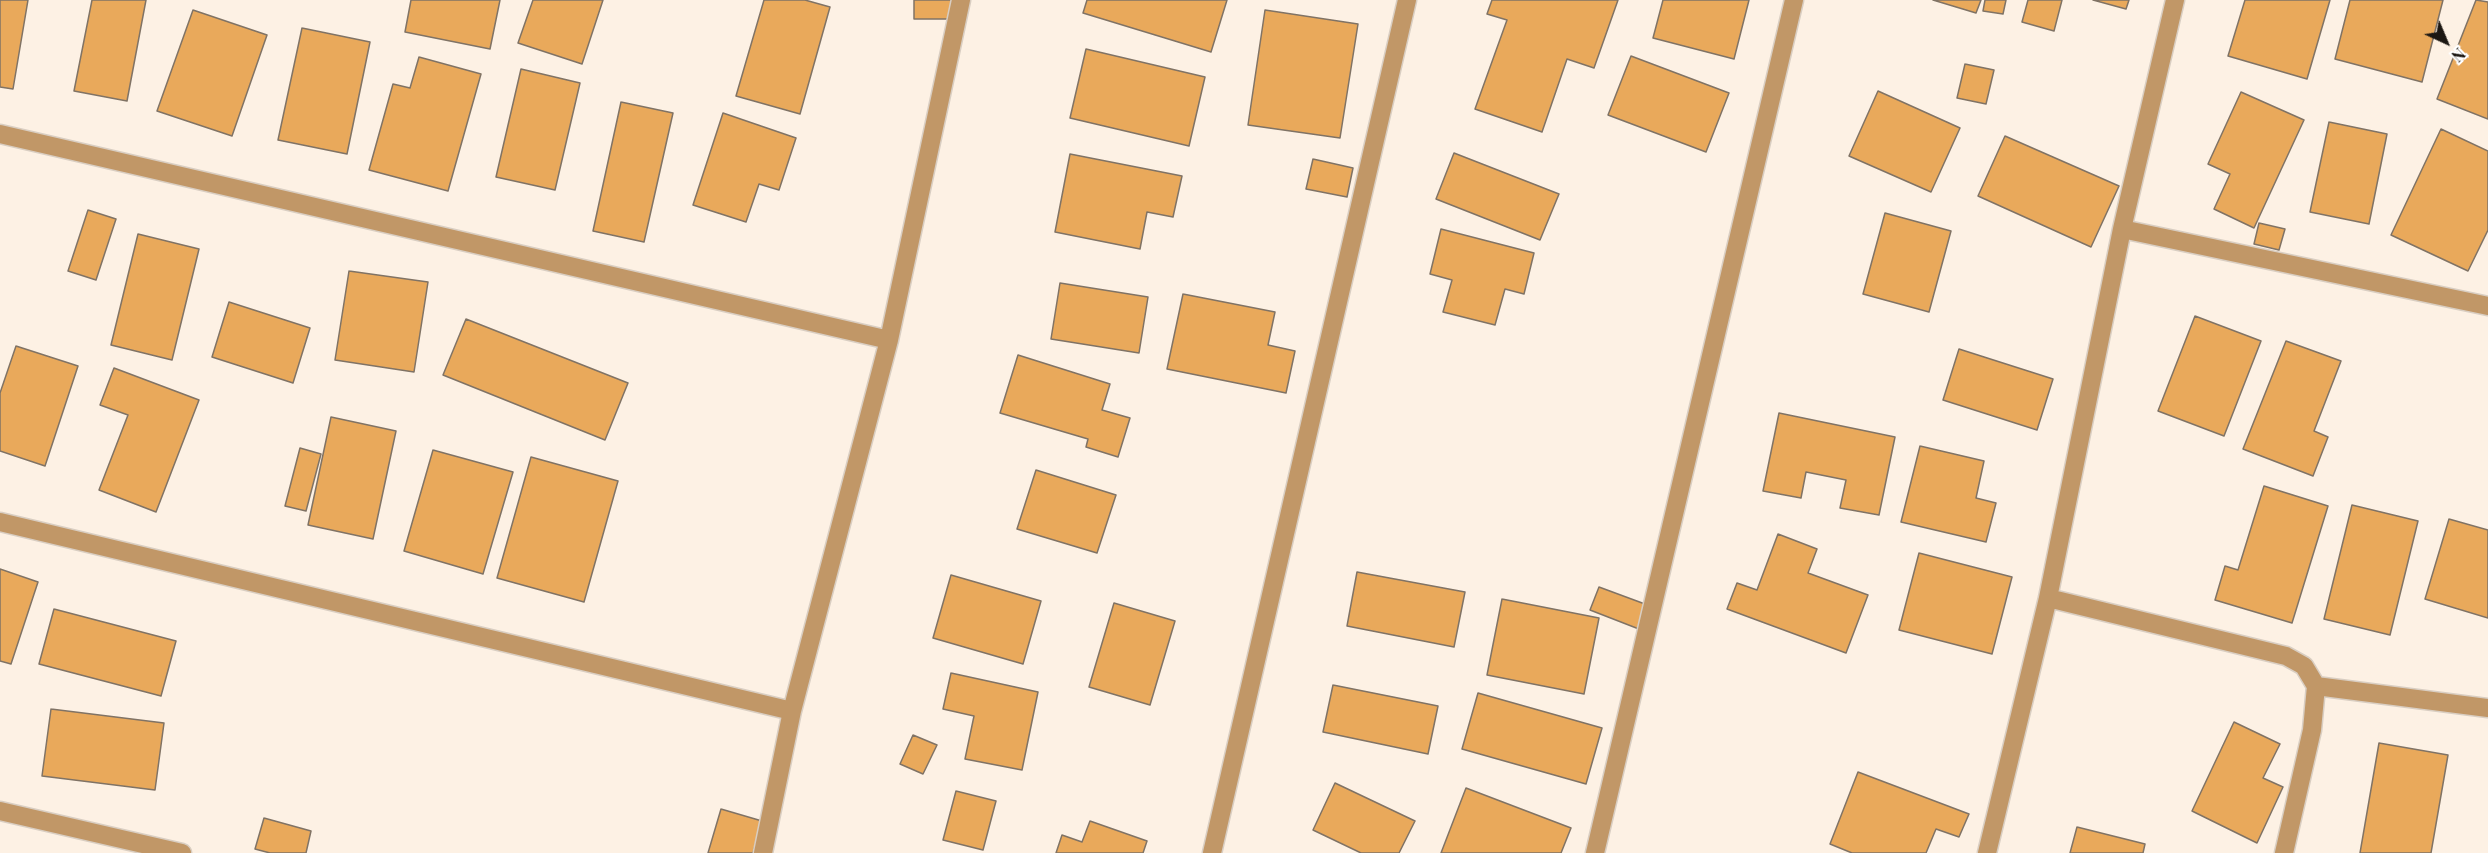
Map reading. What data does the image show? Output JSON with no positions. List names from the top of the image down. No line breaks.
{"north":"bottom right"}
